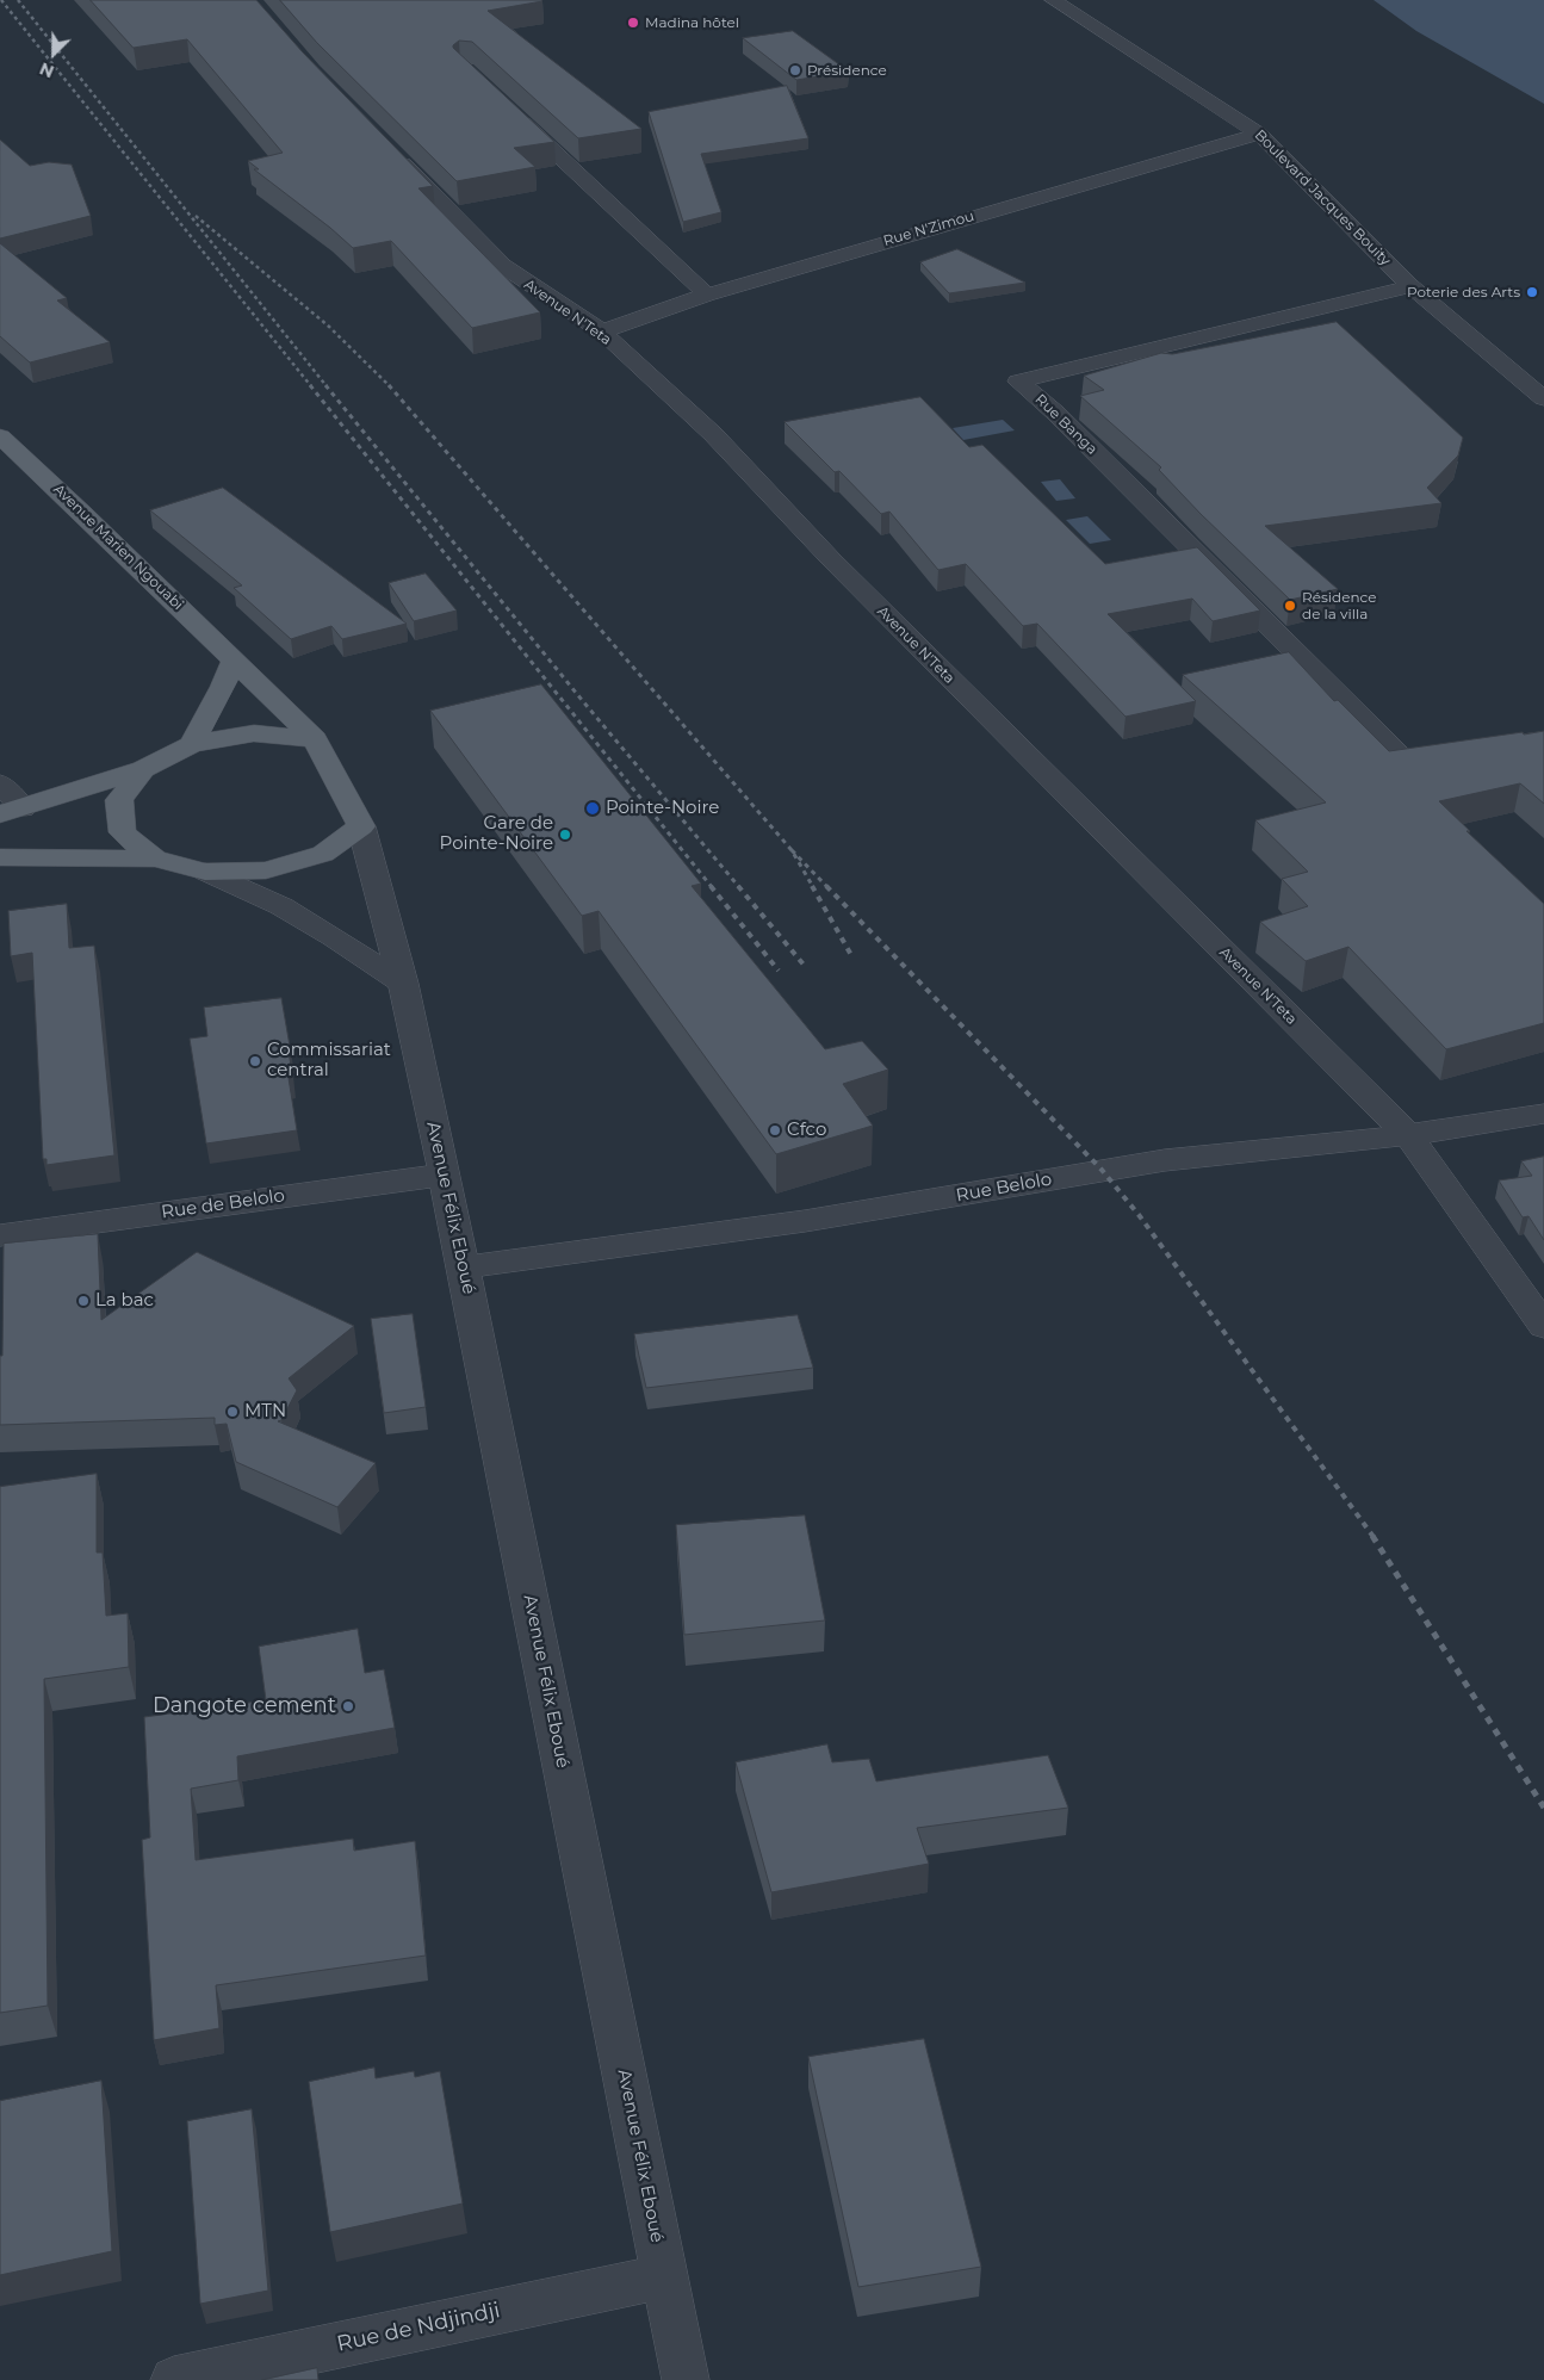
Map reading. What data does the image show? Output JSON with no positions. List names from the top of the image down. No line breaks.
{"streets":{"main road":["Avenue Marien Ngouabi"],"street":["Boulevard Jacques Bouity","Rue N'Zimou","Avenue N'Teta","Rue Banga","Rue Belolo","Rue de Belolo","Avenue Félix Eboué","Rue de Ndjindji"]},"crossings":[["Boulevard Jacques Bouity","Rue N'Zimou"],["Boulevard Jacques Bouity","Rue Banga"],["Rue N'Zimou","Avenue N'Teta"],["Avenue N'Teta","Rue Belolo"],["Avenue Marien Ngouabi","Avenue Félix Eboué"],["Rue Belolo","Avenue Félix Eboué"],["Rue de Belolo","Avenue Félix Eboué"],["Avenue Félix Eboué","Rue de Ndjindji"]],"places":["Madina hôtel","Présidence","Poterie des Arts","Résidence de la villa","Pointe-Noire","Gare de Pointe-Noire","Commissariat central","Cfco","La bac","MTN","Dangote cement"],"north":"bottom left"}
